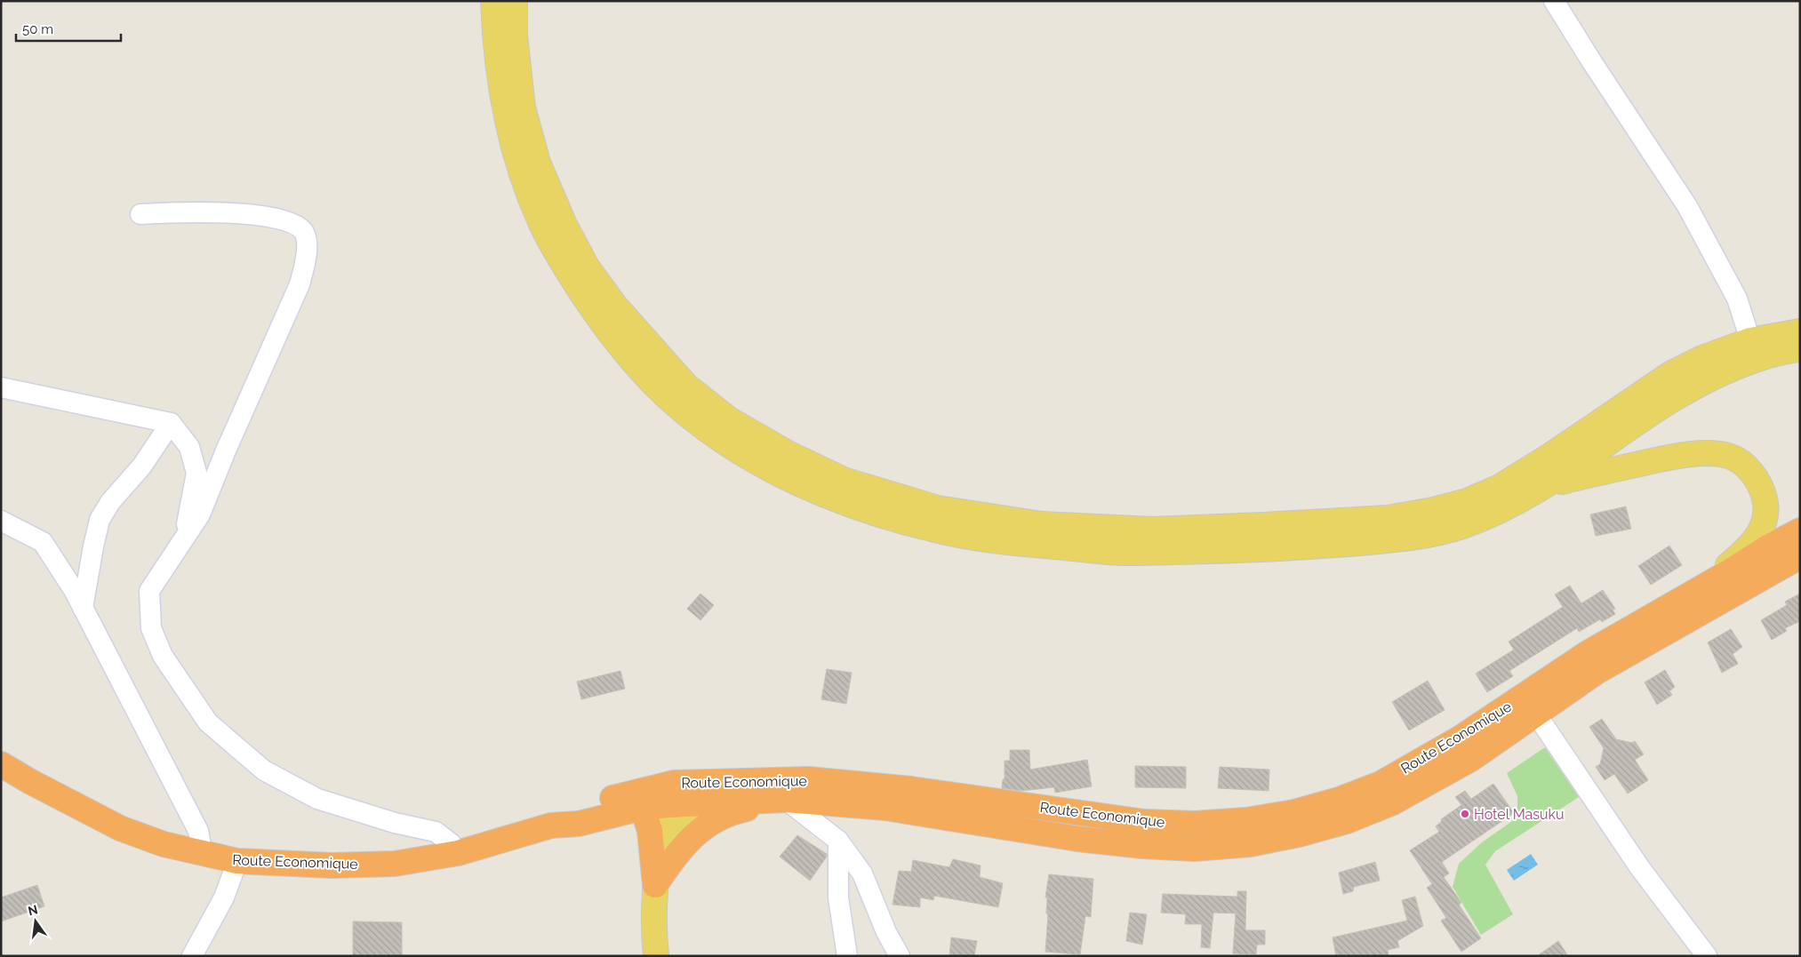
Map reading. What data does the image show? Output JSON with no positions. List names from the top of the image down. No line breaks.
{"streets":{"highway":["Route Economique"]},"places":["Hotel Masuku"],"scale_bar":"50 m","north":"top"}
